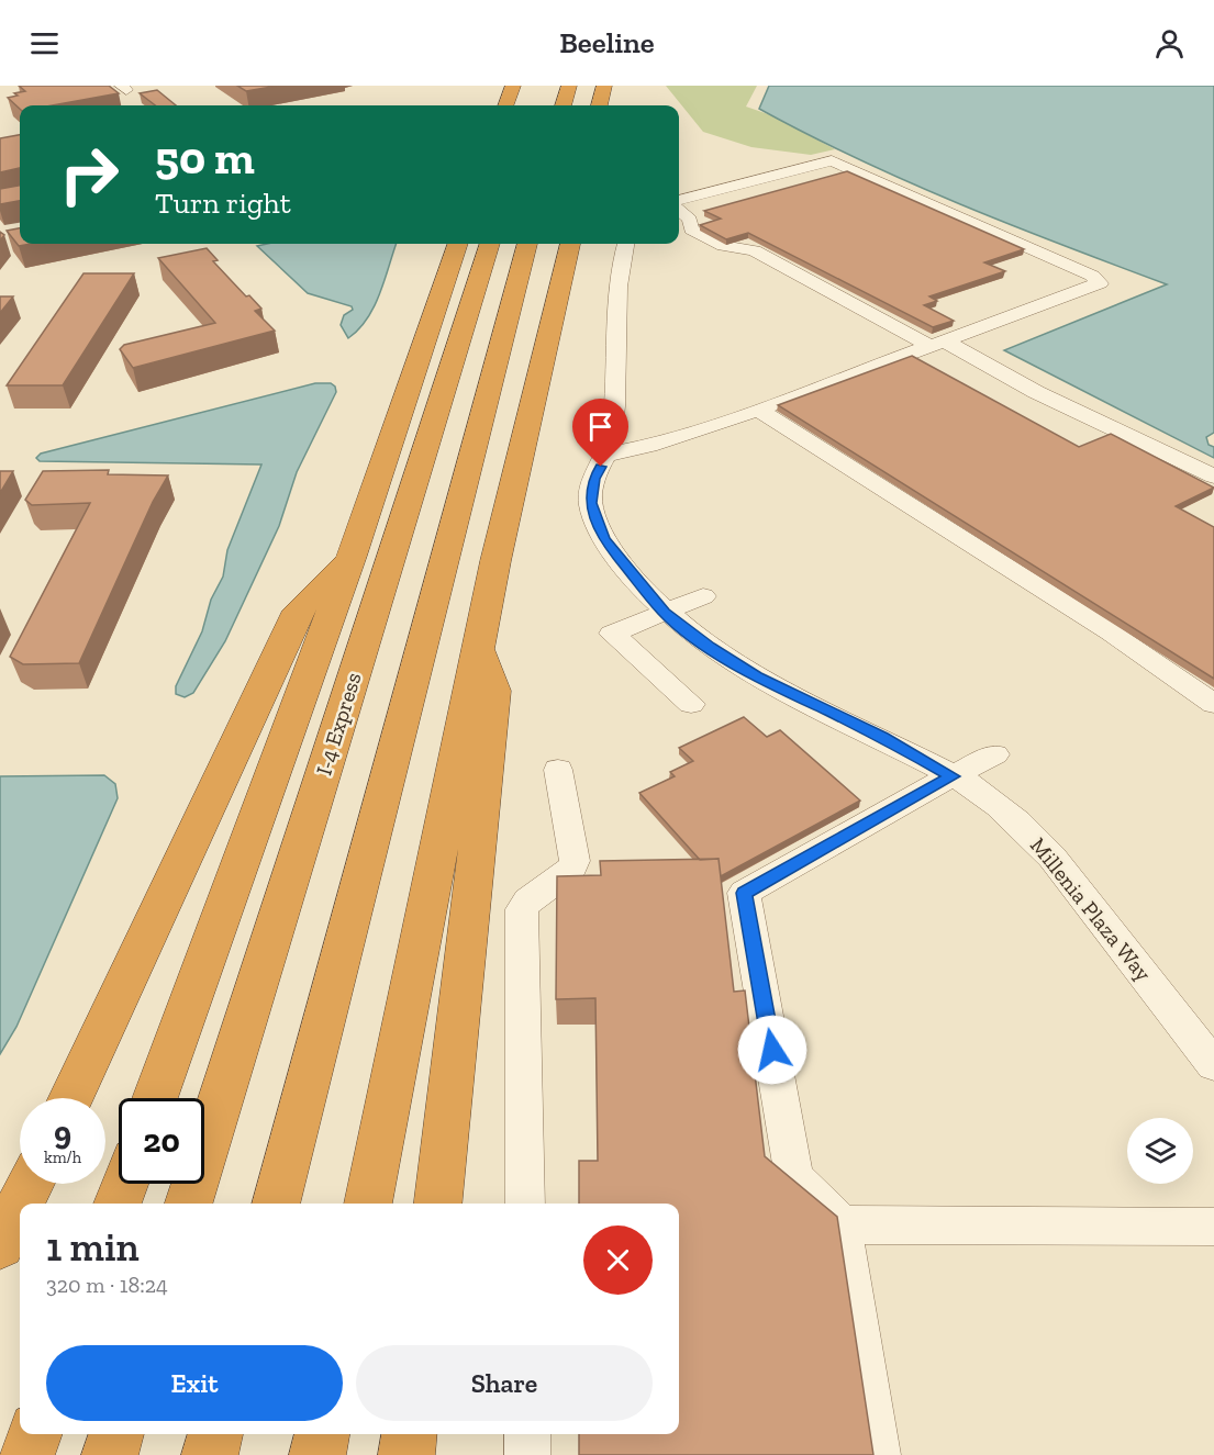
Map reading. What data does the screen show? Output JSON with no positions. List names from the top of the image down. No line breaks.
{"streets":{"highway":["I-4 Express"],"street":["Millenia Plaza Way"]},"page":{"header":"Beeline","turn":["50 m","Turn right"],"speed":"9 km/h","limit":"20","heading":["1 min","320 m · 18:24"],"buttons":["Exit","Share"]}}
